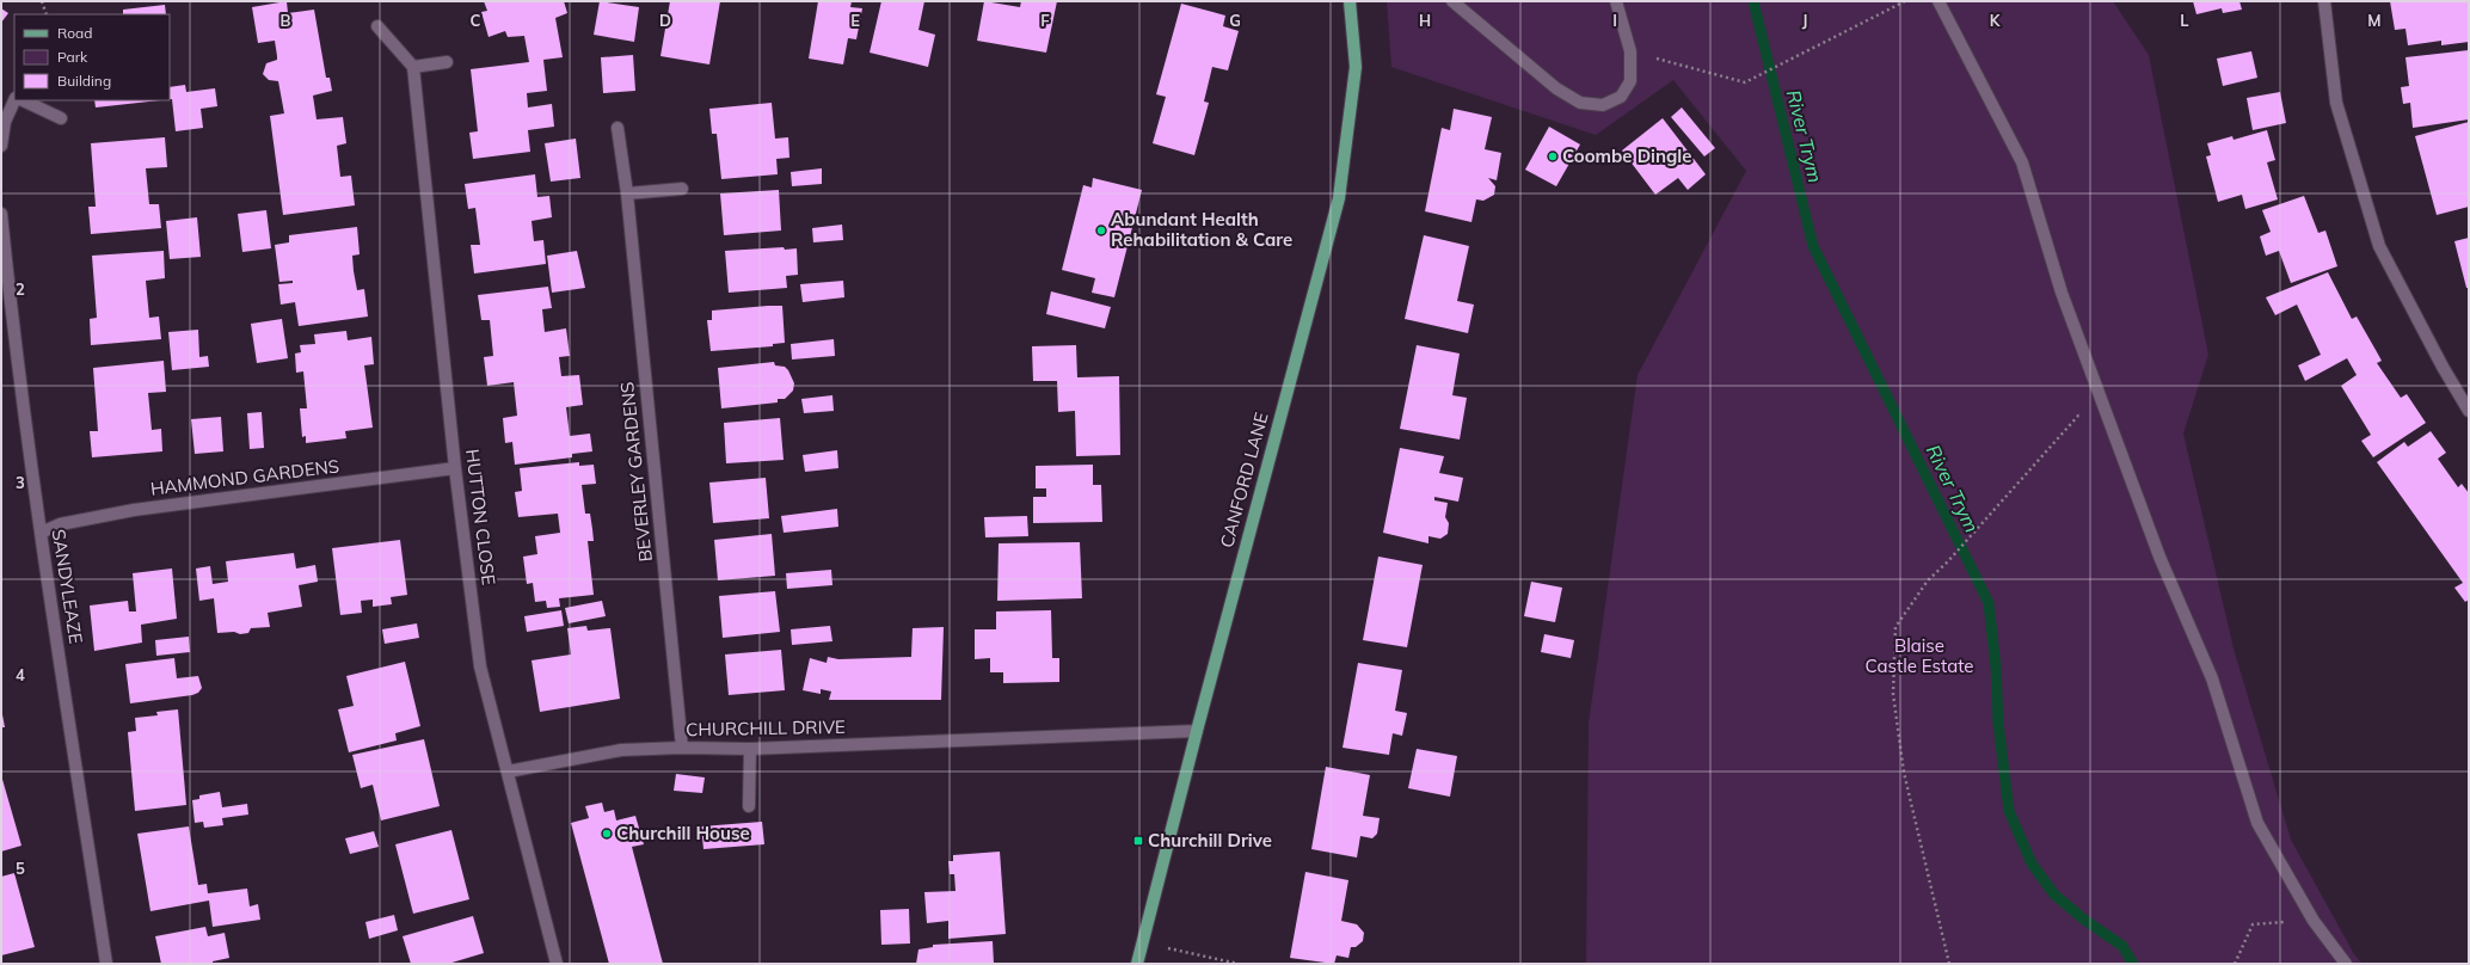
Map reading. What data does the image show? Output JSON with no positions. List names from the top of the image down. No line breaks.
{"streets":{"main road":["CANFORD LANE"],"street":["BEVERLEY GARDENS","HAMMOND GARDENS","HUTTON CLOSE","SANDYLEAZE","CHURCHILL DRIVE"]},"crossings":[["BEVERLEY GARDENS","CHURCHILL DRIVE"],["HAMMOND GARDENS","HUTTON CLOSE"],["HAMMOND GARDENS","SANDYLEAZE"],["CANFORD LANE","CHURCHILL DRIVE"],["HUTTON CLOSE","CHURCHILL DRIVE"]],"water":["River Trym"],"parks":["Blaise Castle Estate"],"places":{"other":["Coombe Dingle","Abundant Health Rehabilitation & Care","Churchill House"],"transit":["Churchill Drive"]},"legend":["Road","Park","Building"],"grid":{"columns":["B","C","D","E","F","G","H","I","J","K","L","M"],"rows":["2","3","4","5"]}}
